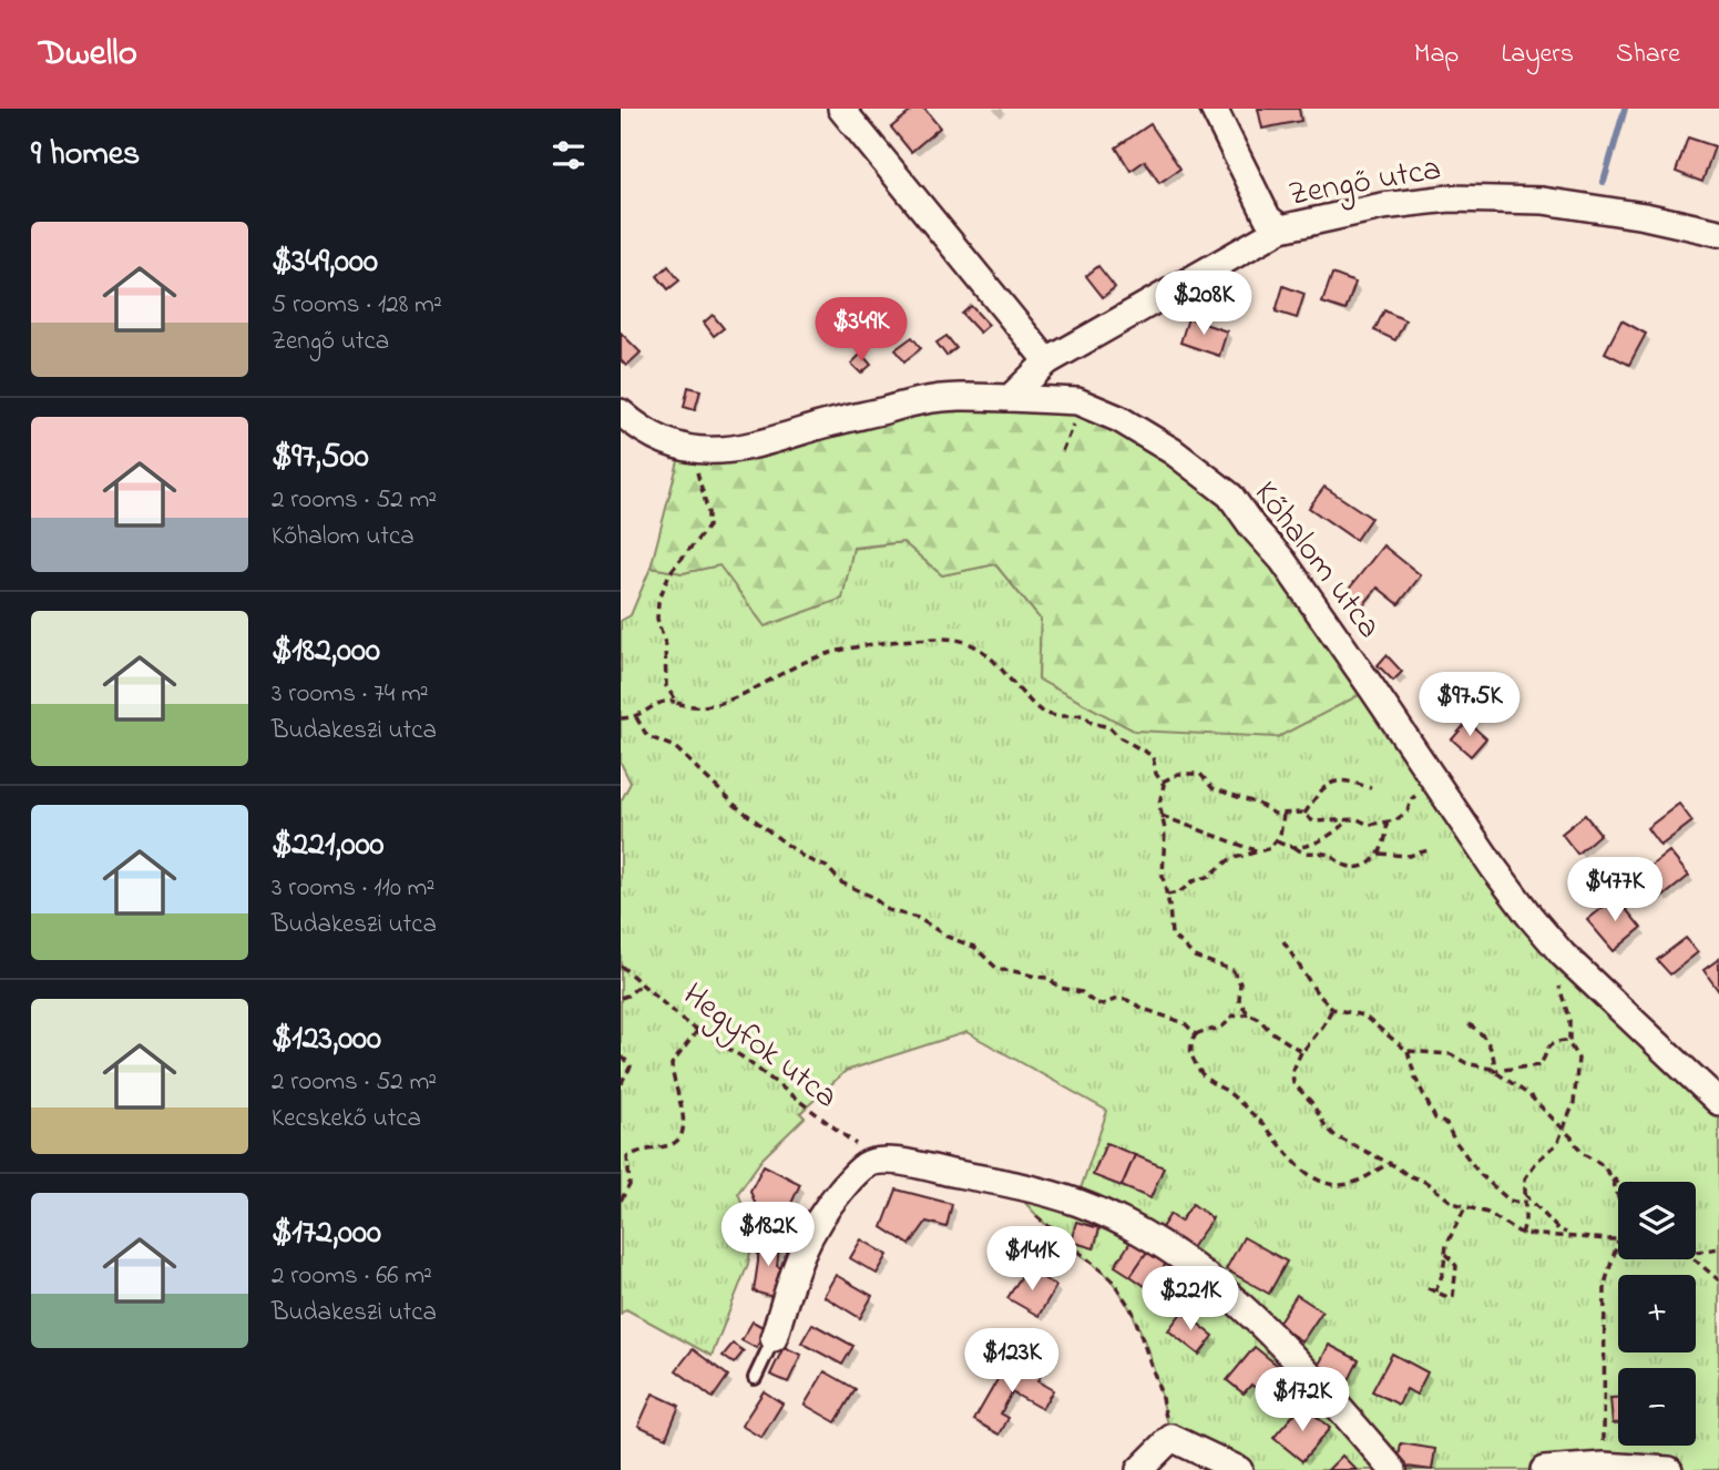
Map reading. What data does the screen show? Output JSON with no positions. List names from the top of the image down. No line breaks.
{"streets":{"street":["Zengő utca","Kőhalom utca"],"path":["Hegyfok utca"]},"crossings":[["Zengő utca","Kőhalom utca"]],"page":{"header":"Dwello","nav":["Map","Layers","Share"],"heading":"9 homes","list":[{"name":"$349,000","note":"5 rooms · 128 m² · Zengő utca"},{"name":"$97,500","note":"2 rooms · 52 m² · Kőhalom utca"},{"name":"$182,000","note":"3 rooms · 74 m² · Budakeszi utca"},{"name":"$221,000","note":"3 rooms · 110 m² · Budakeszi utca"},{"name":"$123,000","note":"2 rooms · 52 m² · Kecskekő utca"},{"name":"$172,000","note":"2 rooms · 66 m² · Budakeszi utca"}],"price":["$208K","$349K","$97.5K","$477K","$182K","$141K","$221K","$123K","$172K"],"map_buttons":["+","−"]}}
